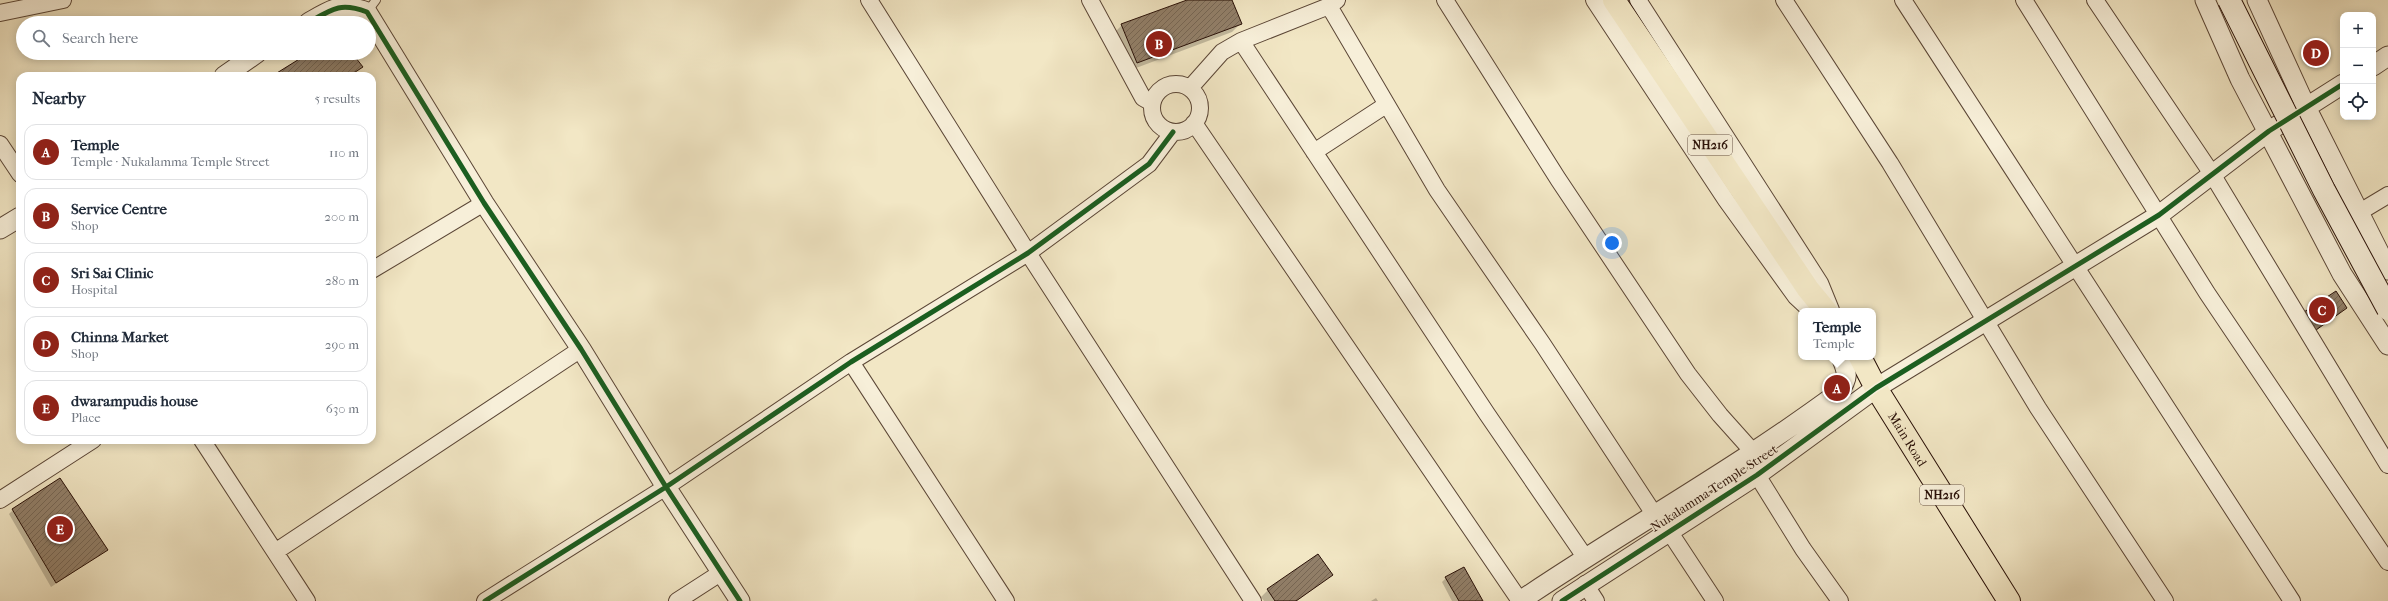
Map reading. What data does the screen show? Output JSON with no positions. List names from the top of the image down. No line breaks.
{"streets":{"highway":["NH216","Main Road"],"street":["Nukalamma Temple Street"]},"crossings":[["Main Road","Nukalamma Temple Street"]],"page":{"map_buttons":["+","−"],"search":"Search here","pins":["B","D","C","A","E"],"heading":["Nearby","5 results"],"list":[{"mark":"A","name":"Temple","note":"Temple · Nukalamma Temple Street","value":"110 m"},{"mark":"B","name":"Service Centre","note":"Shop","value":"200 m"},{"mark":"C","name":"Sri Sai Clinic","note":"Hospital","value":"280 m"},{"mark":"D","name":"Chinna Market","note":"Shop","value":"290 m"},{"mark":"E","name":"dwarampudis house","note":"Place","value":"630 m"}],"popup":["Temple","Temple"]}}
